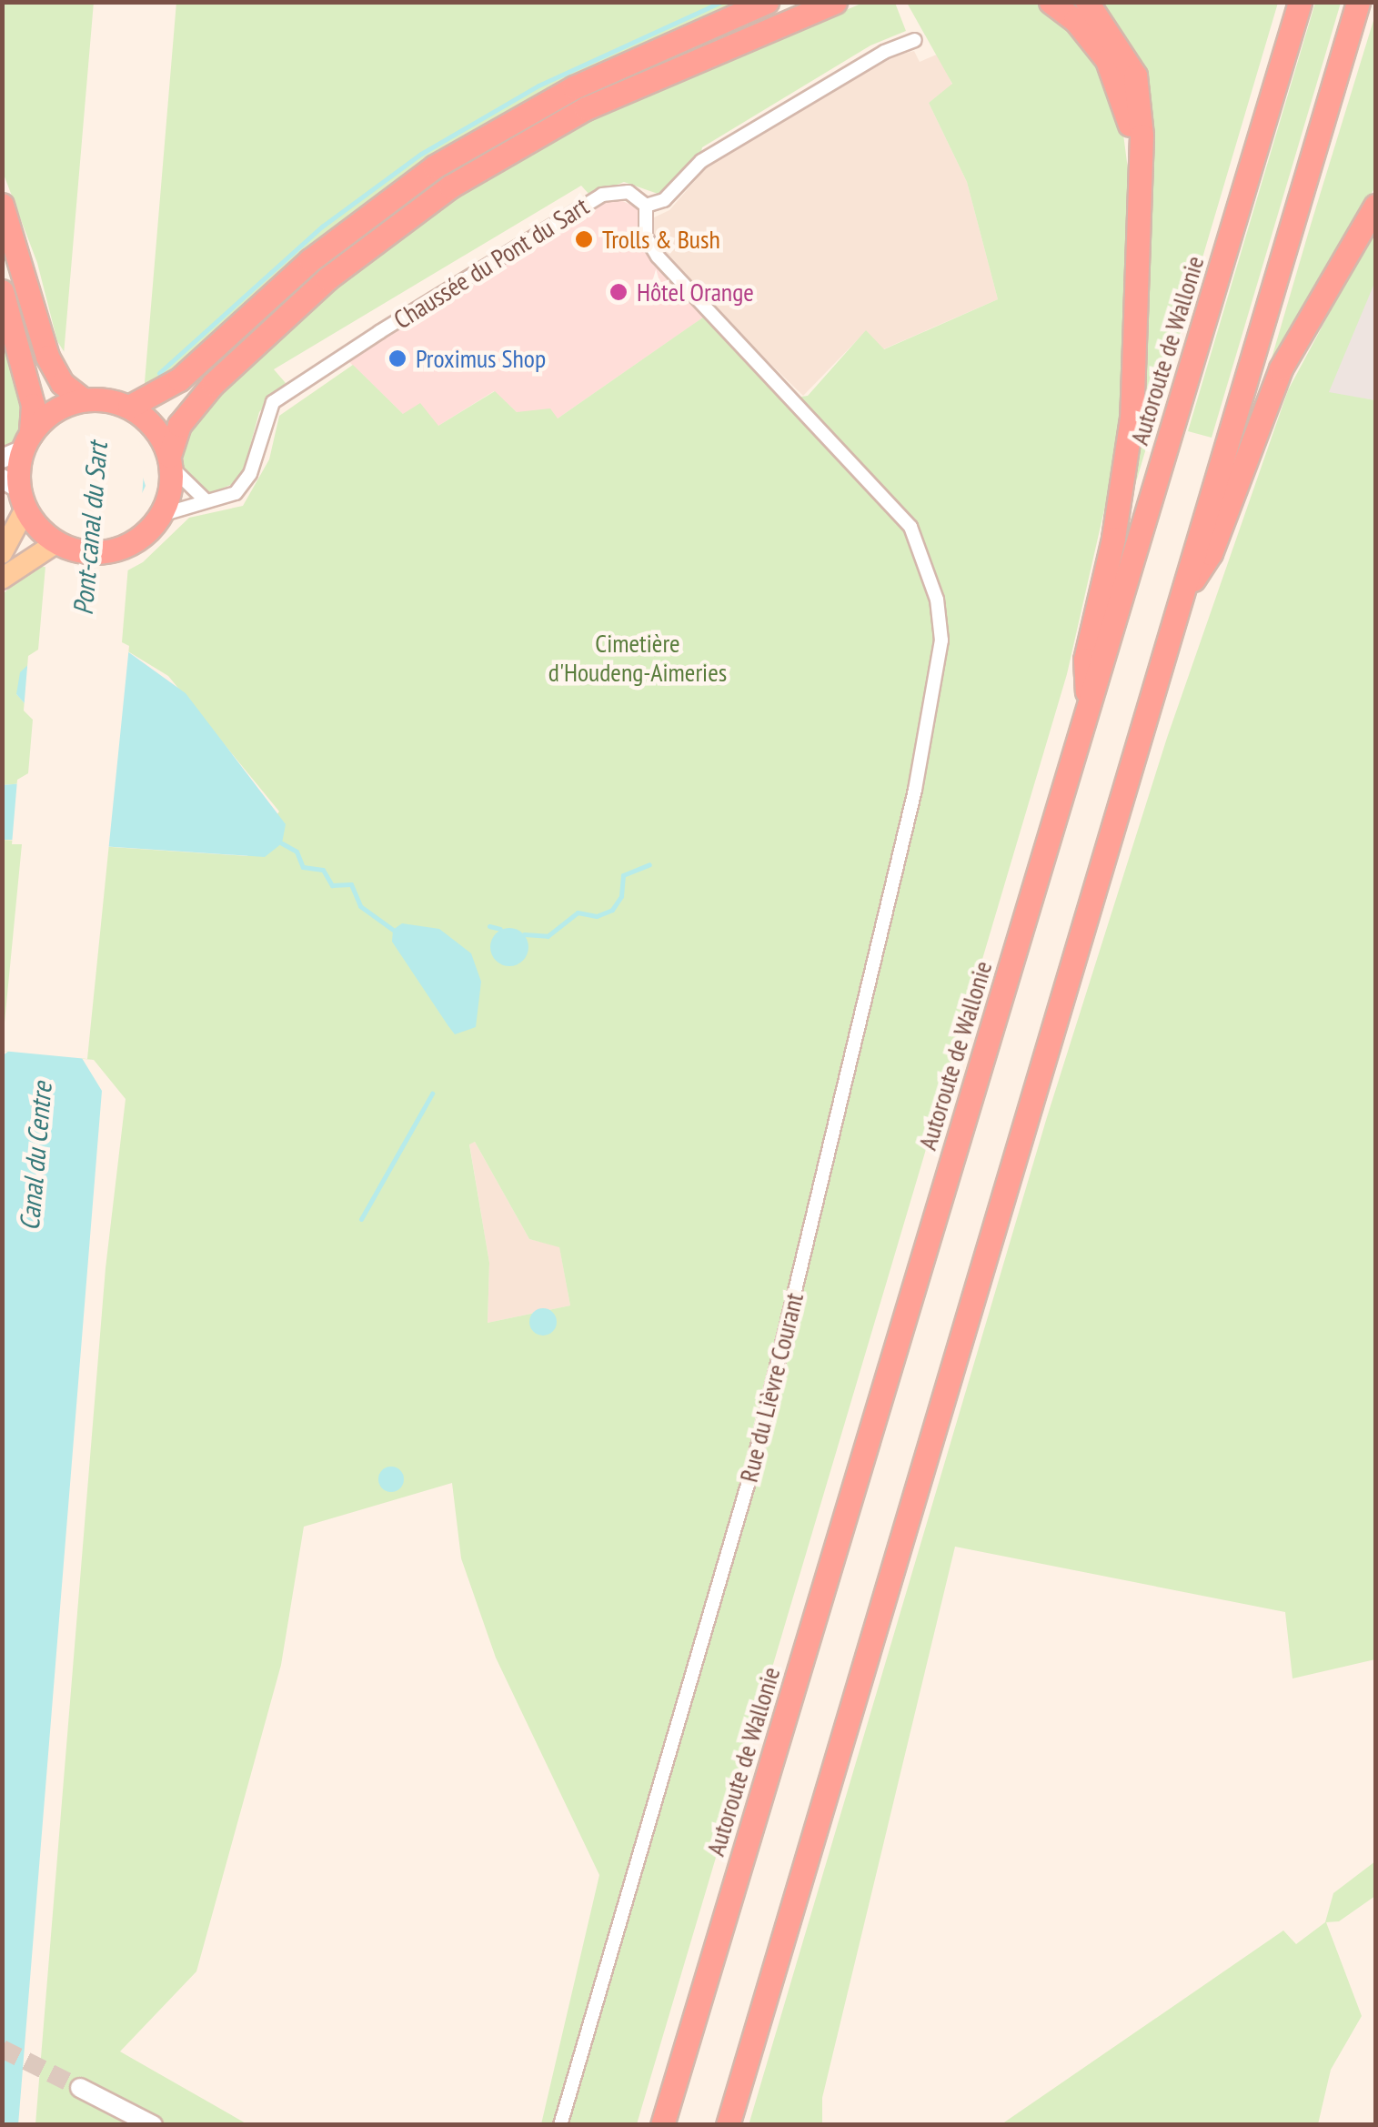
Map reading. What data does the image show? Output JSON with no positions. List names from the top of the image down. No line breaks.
{"streets":{"highway":["Autoroute de Wallonie"],"street":["Chaussée du Pont du Sart","Rue du Lièvre Courant"]},"crossings":[["Chaussée du Pont du Sart","Rue du Lièvre Courant"]],"water":["Pont-canal du Sart","Canal du Centre"],"parks":["Cimetière d'Houdeng-Aimeries"],"places":["Trolls & Bush","Hôtel Orange","Proximus Shop"]}
